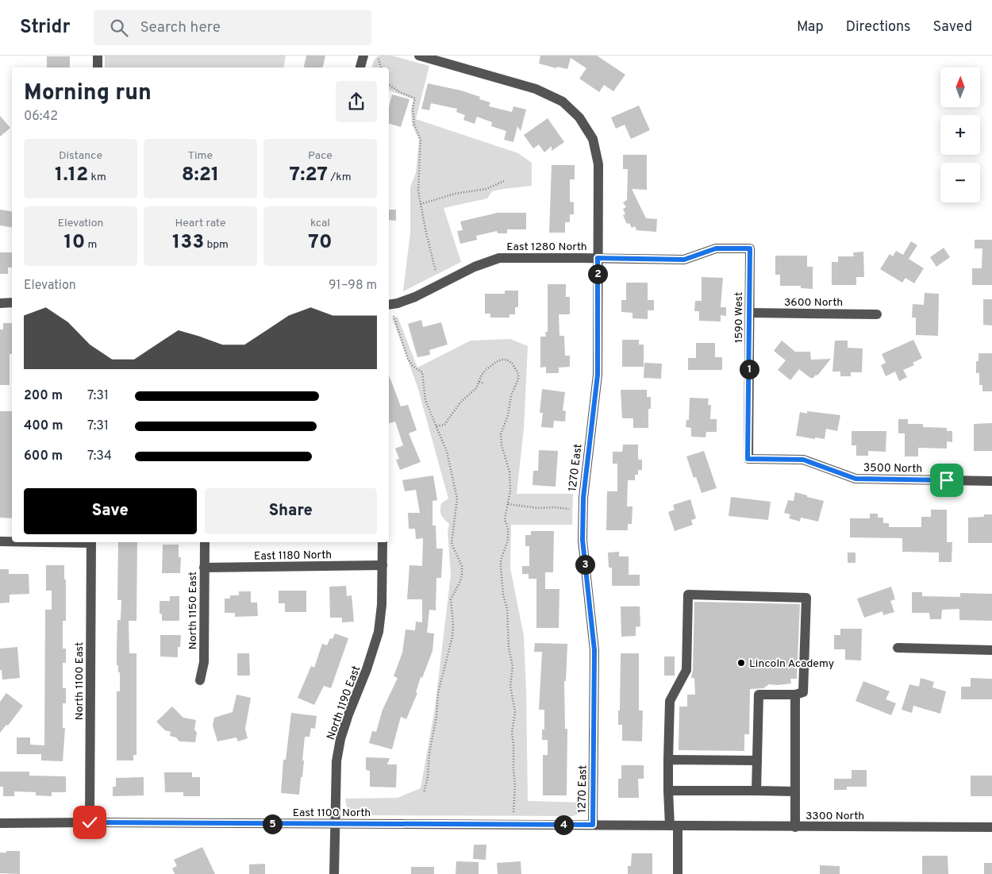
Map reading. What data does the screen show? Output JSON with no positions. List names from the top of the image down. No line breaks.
{"streets":{"street":["East 1280 North","3600 North","1590 West","1270 East","3500 North","East 1180 North","North 1150 East","North 1100 East","North 1190 East","East 1100 North","3300 North"]},"crossings":[["East 1280 North","1590 West"],["East 1280 North","1270 East"],["3600 North","1590 West"],["1590 West","3500 North"],["1270 East","East 1100 North"],["East 1180 North","North 1150 East"],["East 1180 North","North 1190 East"],["North 1100 East","East 1100 North"],["North 1190 East","East 1100 North"],["East 1100 North","3300 North"]],"places":["Lincoln Academy"],"north":"top","page":{"header":"Stridr","search":"Search here","nav":["Map","Directions","Saved"],"map_buttons":["+","−"],"heading":["Morning run","06:42"],"stats":[["Distance","1.12 km"],["Time","8:21"],["Pace","7:27 /km"],["Elevation","10 m"],["Heart rate","133 bpm"],["kcal","70"]],"pins":["2","1","3","5","4"],"chart":["Elevation","91–98 m"],"list":[{"name":"200 m","note":"7:31"},{"name":"400 m","note":"7:31"},{"name":"600 m","note":"7:34"}],"buttons":["Save","Share"]}}
